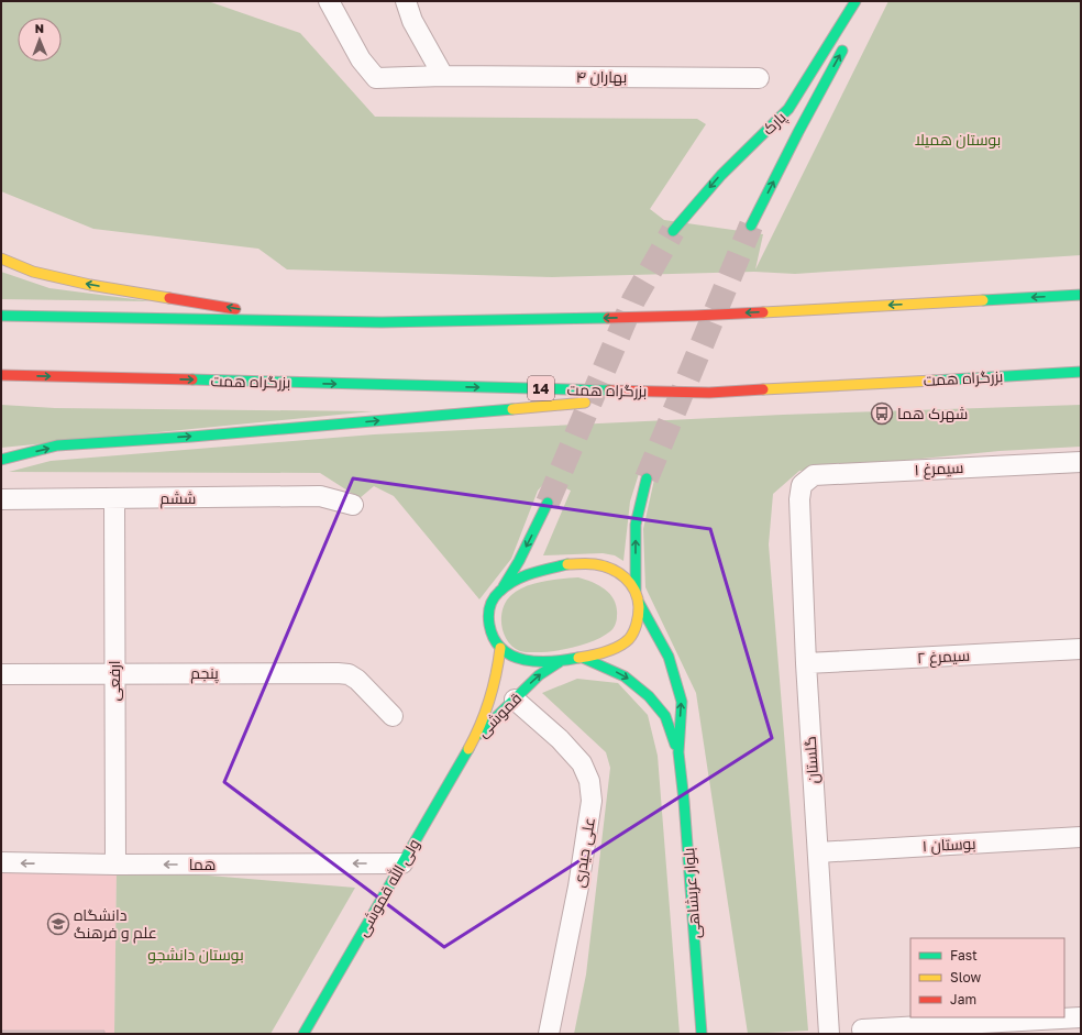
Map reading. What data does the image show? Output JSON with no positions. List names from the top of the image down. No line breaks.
{"streets":{"main road":["پارک","بزرگراه همت","14","قموشی","ولی الله قموشی","بلوار عربشاهی"],"street":["بهاران ۴","سیمرغ ۱","ششم","سیمرغ ۲","پنجم","ارفعی","گلستان","بوستان ۱","علی حیدری","هما"]},"crossings":[["سیمرغ ۱","گلستان"],["ششم","ارفعی"],["سیمرغ ۲","گلستان"],["پنجم","ارفعی"],["ارفعی","هما"],["قموشی","علی حیدری"],["قموشی","ولی الله قموشی"],["قموشی","بلوار عربشاهی"],["گلستان","بوستان ۱"],["هما","ولی الله قموشی"]],"one_way":["هما"],"parks":["بوستان همیلا","بوستان دانشجو"],"places":{"bus stop":["شهرک هما"],"school or university":["دانشگاه علم و فرهنگ"]},"legend":["Fast","Slow","Jam"],"north":"top"}
